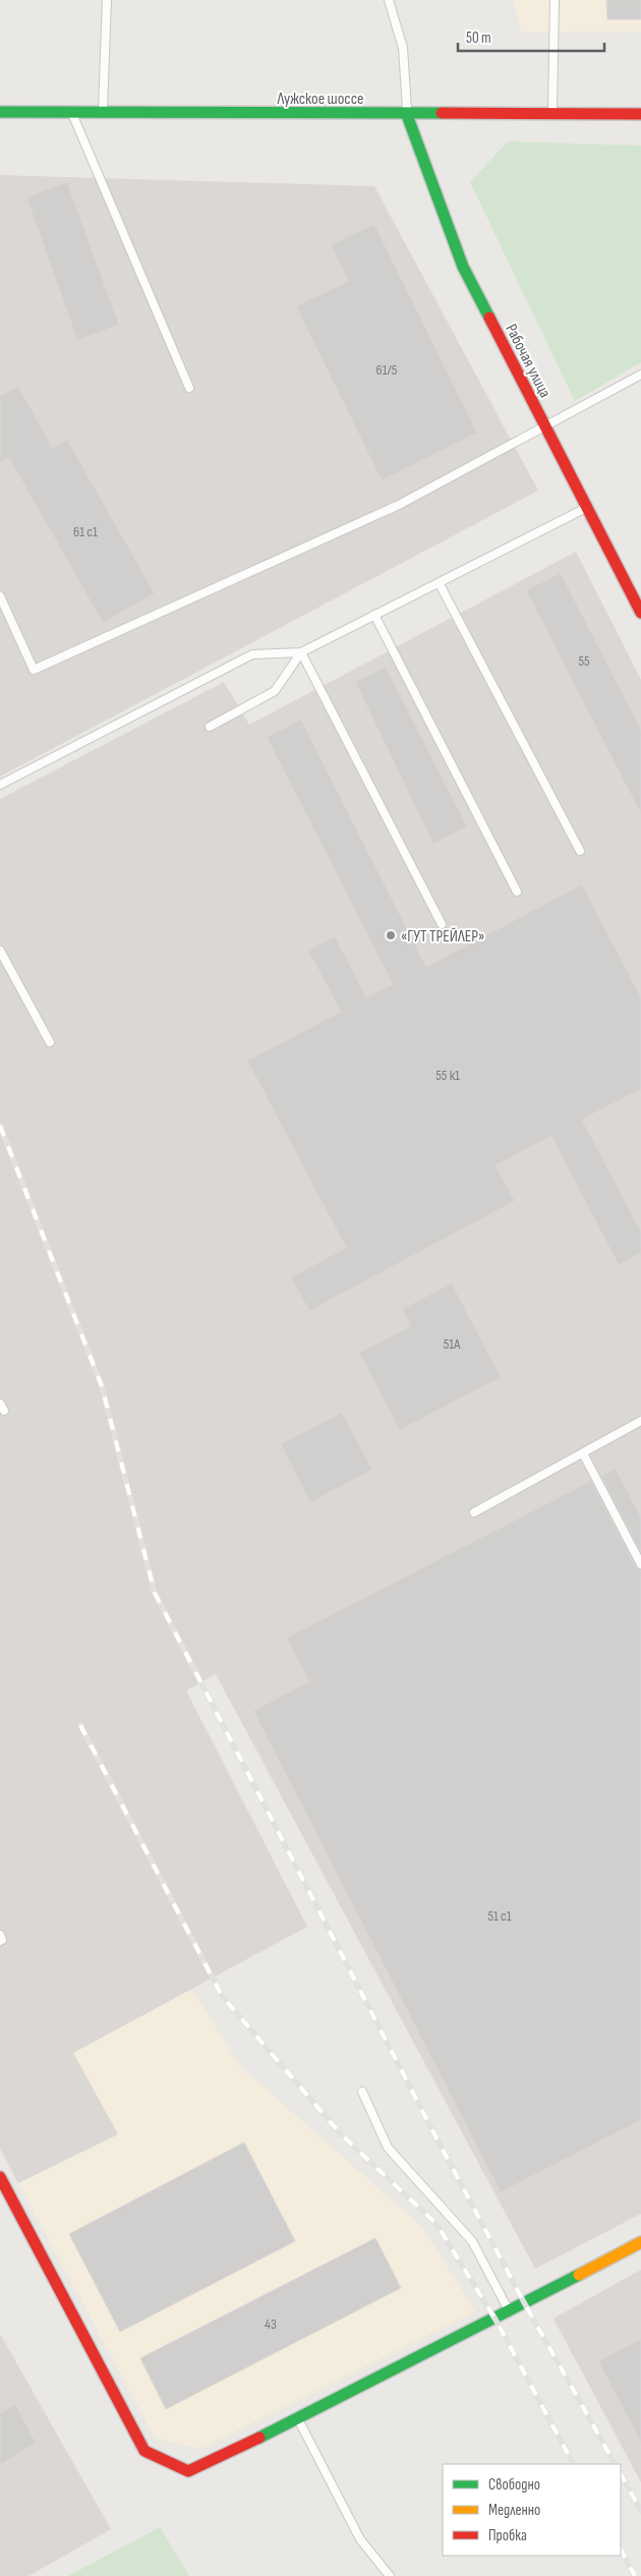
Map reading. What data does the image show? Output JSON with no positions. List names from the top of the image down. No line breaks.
{"streets":{"main road":["Лужское шоссе","Рабочая улица"]},"crossings":[["Лужское шоссе","Рабочая улица"]],"places":["«ГУТ ТРЕЙЛЕР»"],"house_numbers":["61/5","61 с1","55","55 к1","51А","51 с1","43"],"legend":["Свободно","Медленно","Пробка"],"scale_bar":"50 m"}
